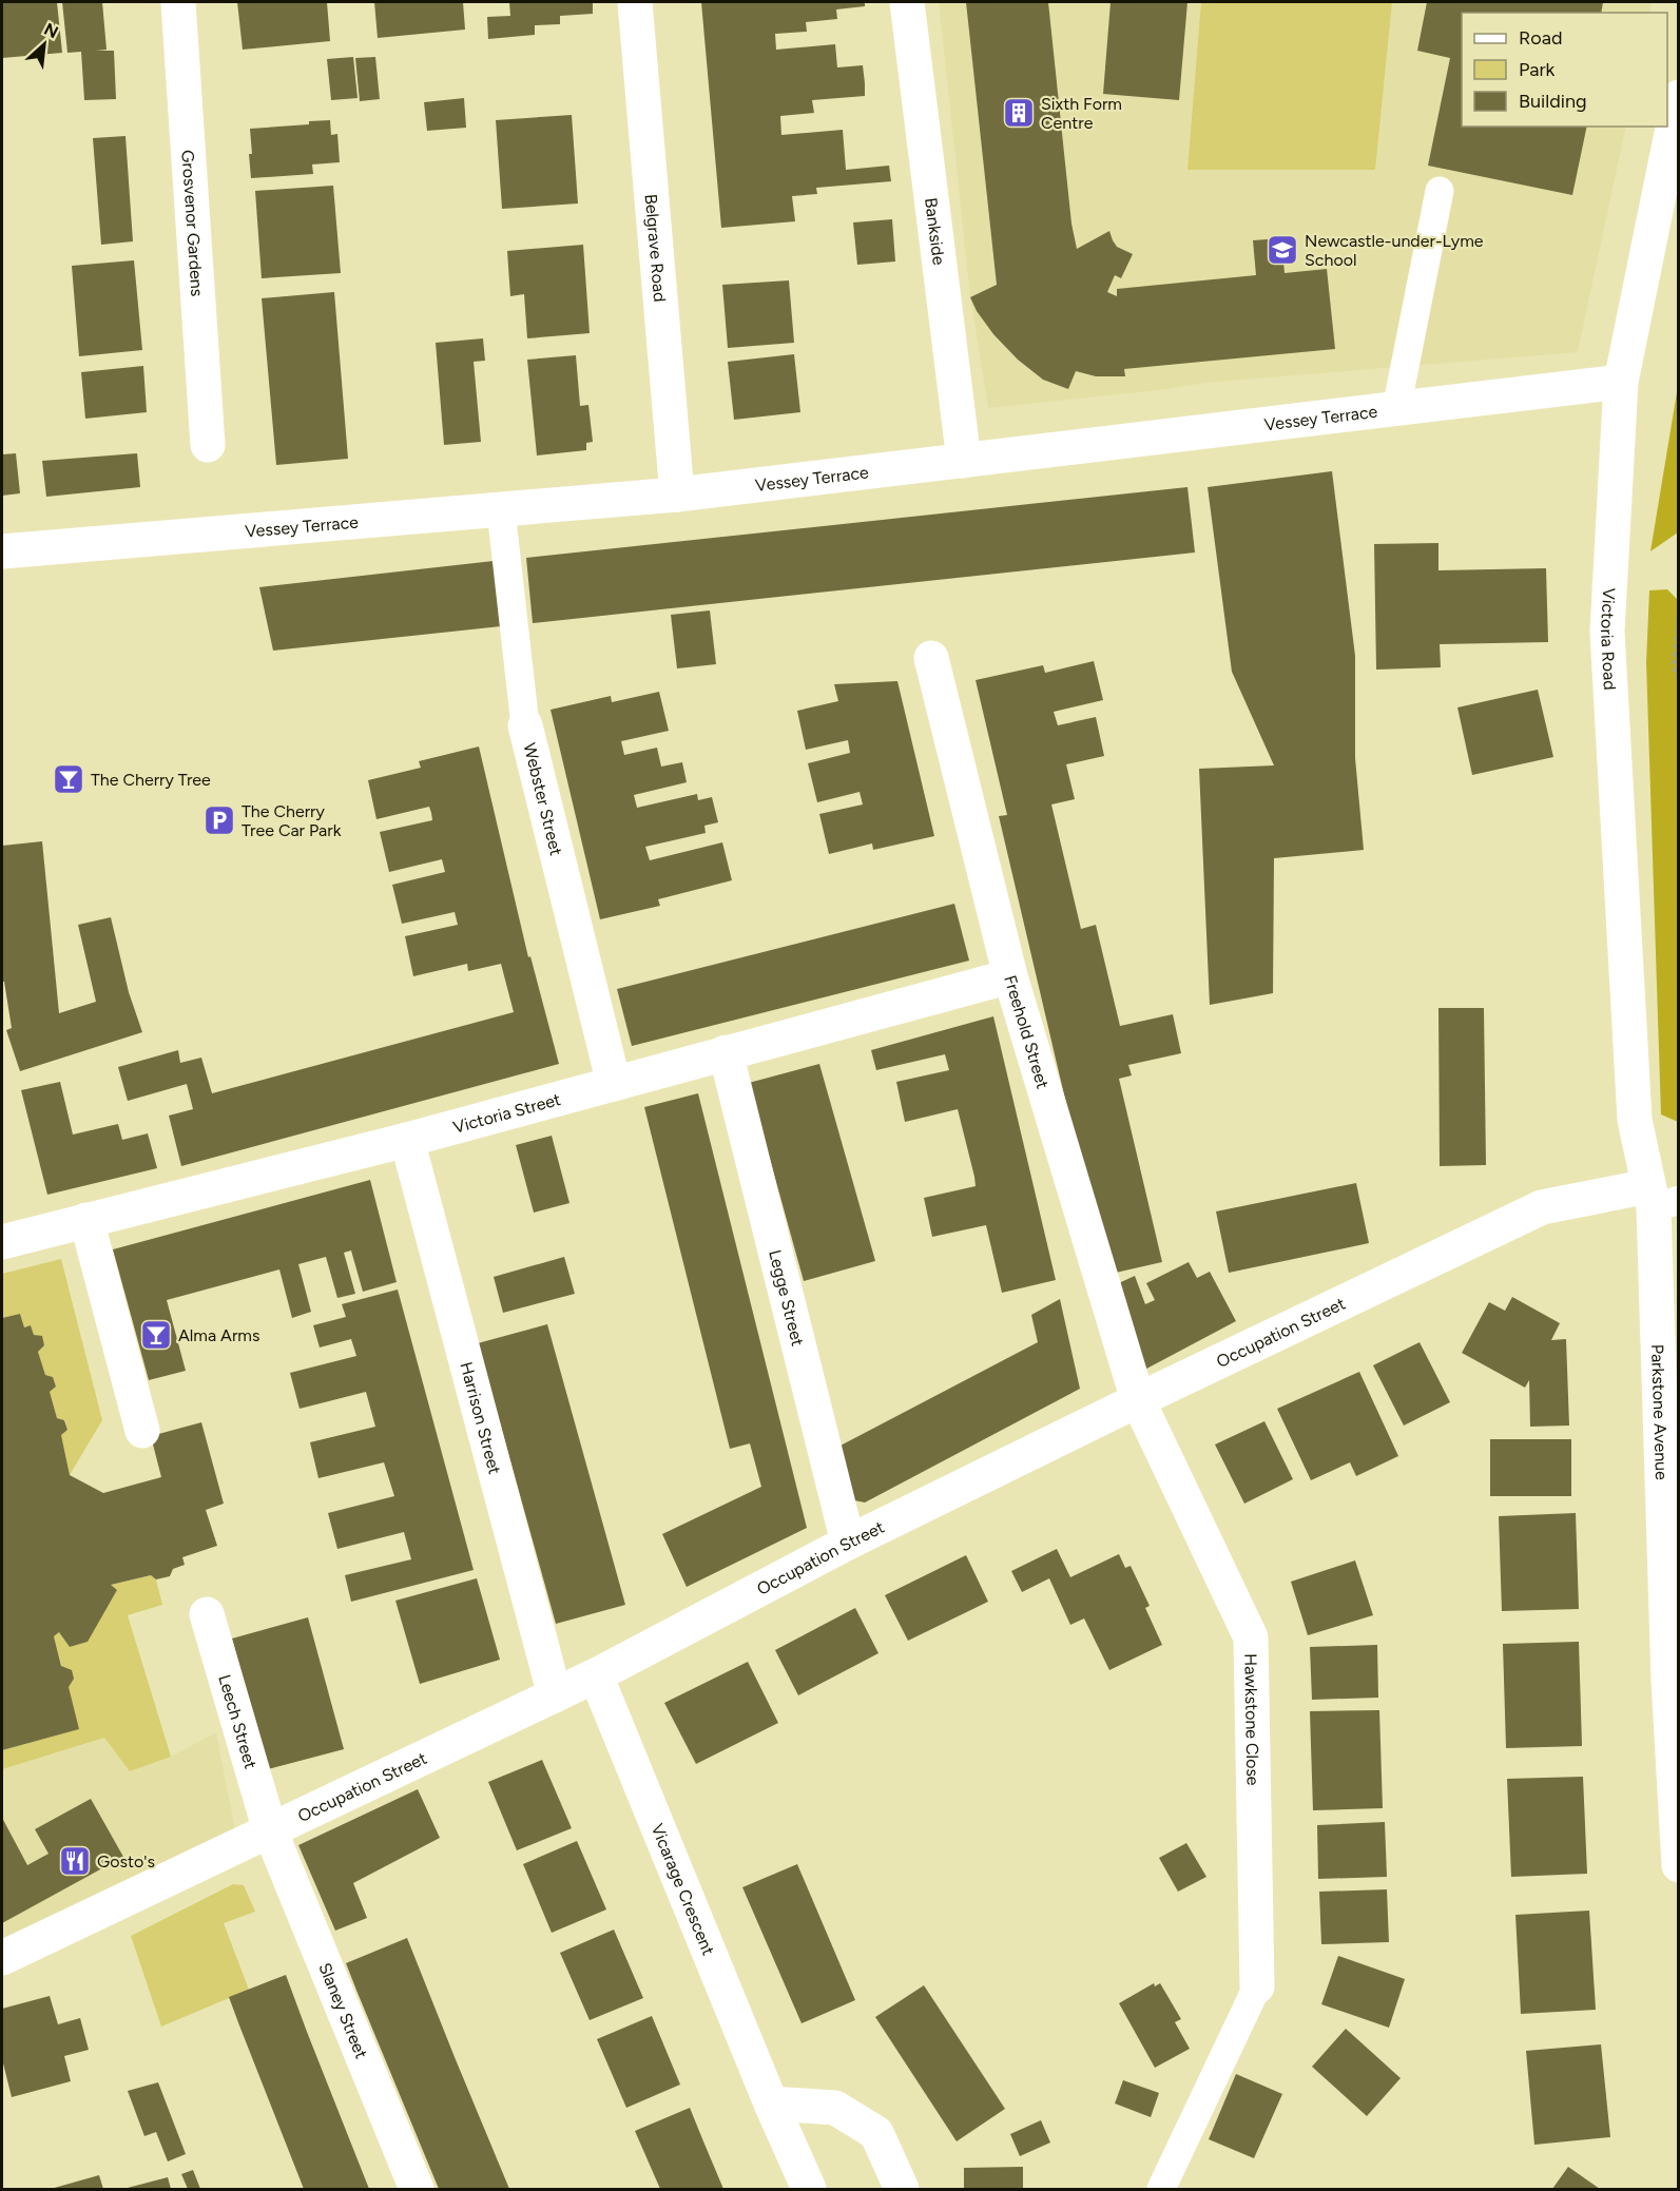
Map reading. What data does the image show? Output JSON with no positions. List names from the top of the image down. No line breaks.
{"streets":{"street":["Grosvenor Gardens","Bankside","Belgrave Road","Vessey Terrace","Victoria Road","Webster Street","Freehold Street","Victoria Street","Legge Street","Occupation Street","Parkstone Avenue","Harrison Street","Hawkstone Close","Leech Street","Vicarage Crescent","Slaney Street"]},"crossings":[["Bankside","Vessey Terrace"],["Belgrave Road","Vessey Terrace"],["Vessey Terrace","Victoria Road"],["Vessey Terrace","Webster Street"],["Victoria Road","Occupation Street"],["Victoria Road","Parkstone Avenue"],["Webster Street","Victoria Street"],["Freehold Street","Victoria Street"],["Freehold Street","Occupation Street"],["Freehold Street","Hawkstone Close"],["Victoria Street","Legge Street"],["Victoria Street","Harrison Street"],["Legge Street","Occupation Street"],["Occupation Street","Parkstone Avenue"],["Occupation Street","Harrison Street"],["Occupation Street","Hawkstone Close"],["Occupation Street","Leech Street"],["Occupation Street","Vicarage Crescent"],["Occupation Street","Slaney Street"],["Leech Street","Slaney Street"]],"places":{"building":["Sixth Form Centre"],"school or university":["Newcastle-under-Lyme School"],"bar":["The Cherry Tree","Alma Arms"],"parking":["The Cherry Tree Car Park"],"restaurant":["Gosto's"]},"legend":["Road","Park","Building"],"north":"top right"}
